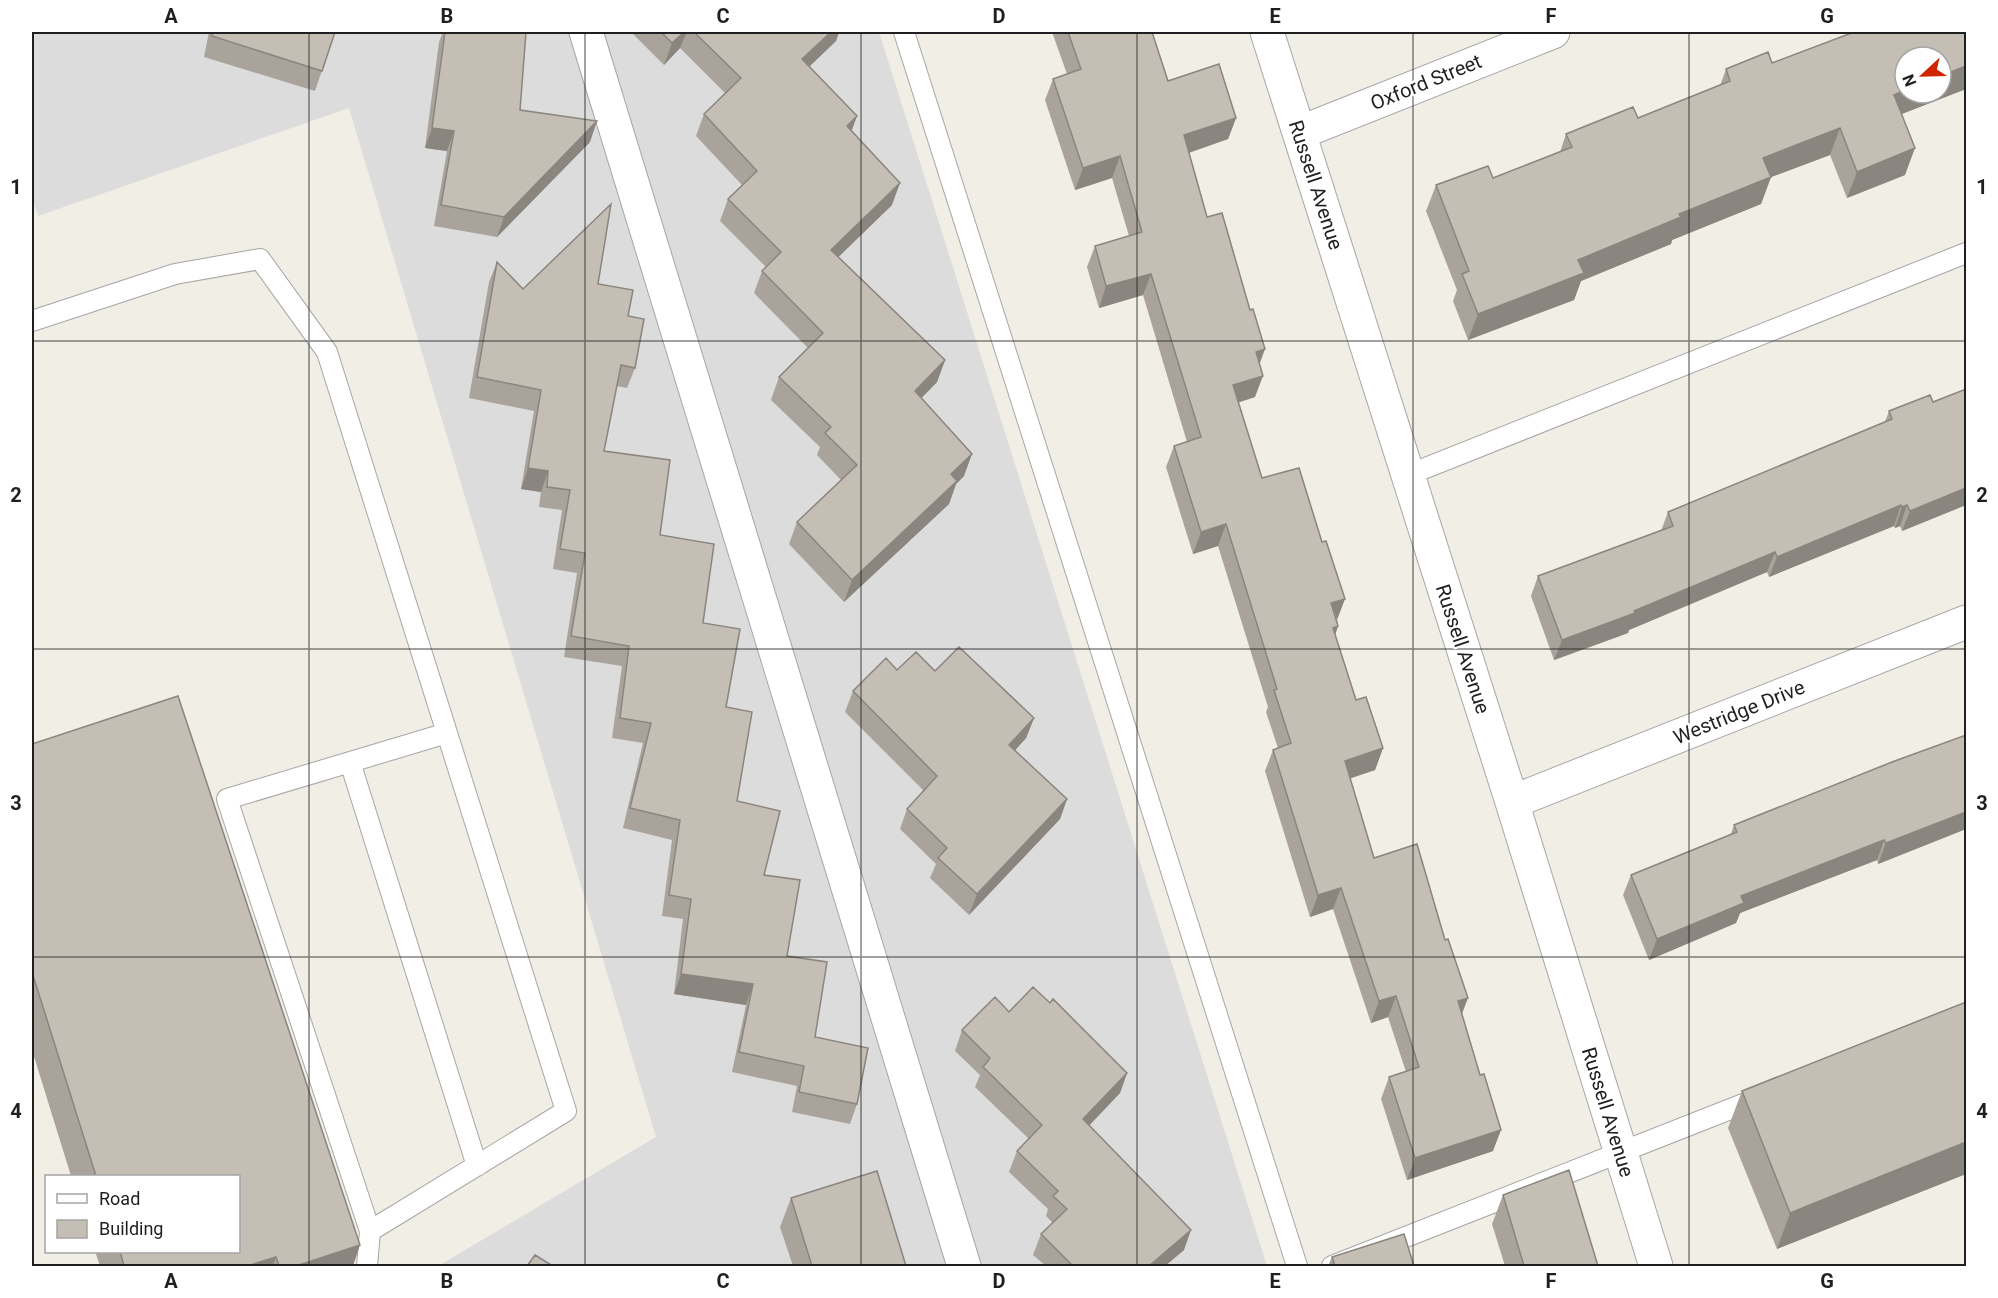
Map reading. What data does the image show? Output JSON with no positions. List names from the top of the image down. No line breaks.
{"streets":{"street":["Oxford Street","Russell Avenue","Westridge Drive"]},"crossings":[["Oxford Street","Russell Avenue"],["Russell Avenue","Westridge Drive"]],"legend":["Road","Building"],"north":"left","grid":{"columns":["A","B","C","D","E","F","G"],"rows":["1","2","3","4"]}}
